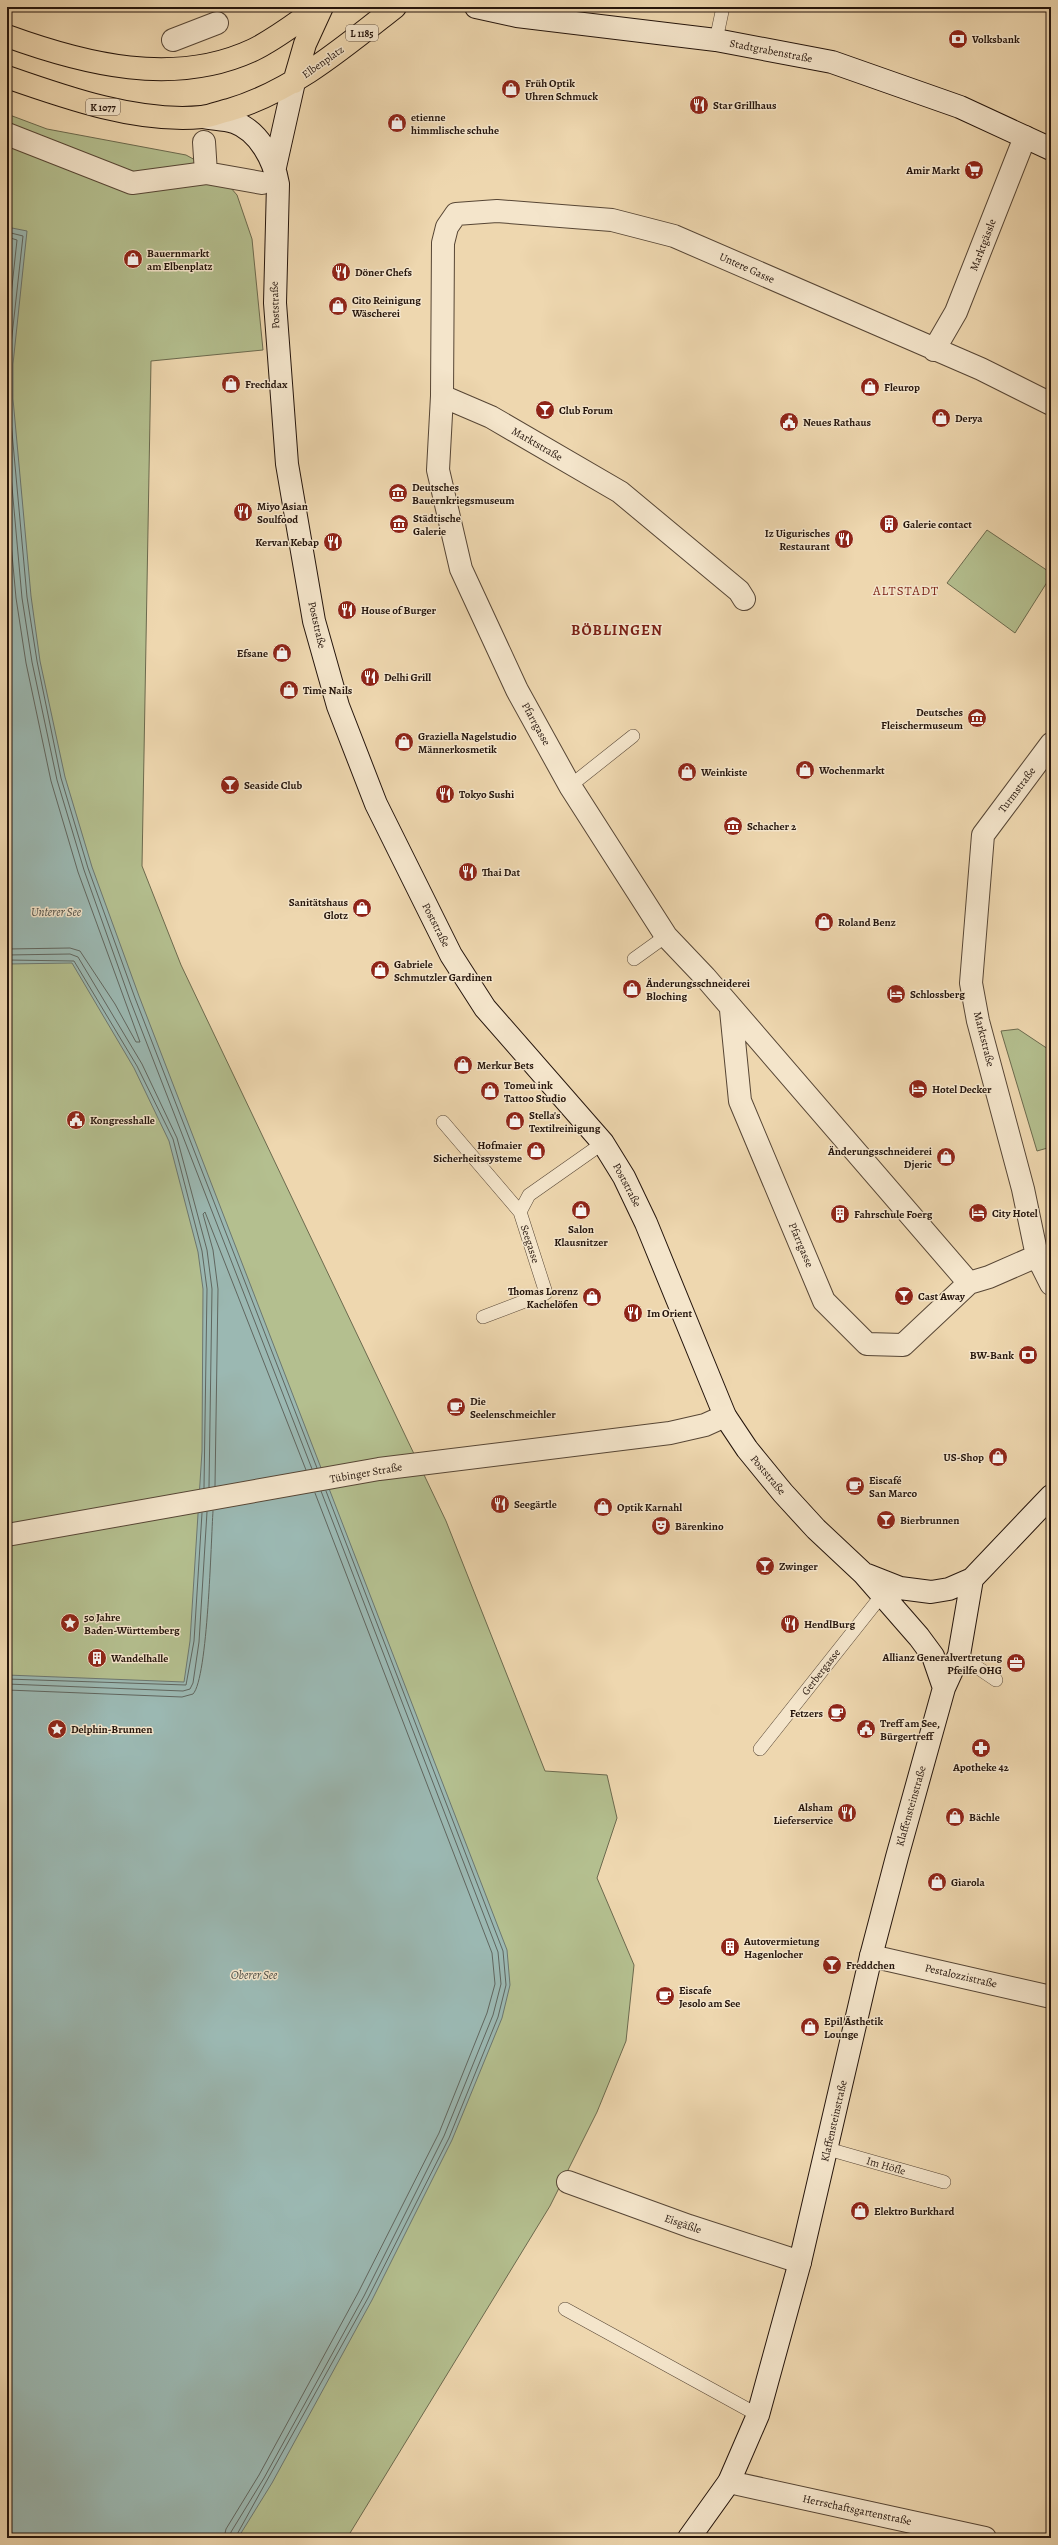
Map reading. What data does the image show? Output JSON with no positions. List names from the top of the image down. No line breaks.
{"streets":{"main road":["L 1185","Elbenplatz","K 1077"],"street":["Stadtgrabenstraße","Marktgässle","Untere Gasse","Poststraße","Marktstraße","Pfarrgasse","Turmstraße","Tübinger Straße","Klaffensteinstraße","Pestalozzistraße","Eisgäßle","Herrschaftsgartenstraße"],"lane":["Seegasse","Gerbergasse","Im Höfle"]},"crossings":[["Stadtgrabenstraße","Marktgässle"],["Elbenplatz","K 1077"],["Elbenplatz","Poststraße"],["K 1077","Poststraße"],["Marktgässle","Untere Gasse"],["Untere Gasse","Marktstraße"],["Untere Gasse","Pfarrgasse"],["Poststraße","Seegasse"],["Poststraße","Tübinger Straße"],["Poststraße","Gerbergasse"],["Poststraße","Klaffensteinstraße"],["Marktstraße","Pfarrgasse"],["Marktstraße","Turmstraße"],["Klaffensteinstraße","Pestalozzistraße"],["Klaffensteinstraße","Im Höfle"],["Klaffensteinstraße","Eisgäßle"],["Klaffensteinstraße","Herrschaftsgartenstraße"]],"districts":["ALTSTADT","BÖBLINGEN"],"water":["Unterer See","Oberer See"],"places":{"bank":["Volksbank","BW-Bank"],"shop":["Früh Optik Uhren Schmuck","etienne himmlische schuhe","Bauernmarkt am Elbenplatz","Cito Reinigung Wäscherei","Frechdax","Fleurop","Derya","Efsane","Time Nails","Graziella Nagelstudio Männerkosmetik","Wochenmarkt","Weinkiste","Sanitätshaus Glotz","Roland Benz","Gabriele Schmutzler Gardinen","Änderungsschneiderei Bloching","Merkur Bets","Tomeu ink Tattoo Studio","Stella's Textilreinigung","Hofmaier Sicherheitssysteme","Änderungsschneiderei Djeric","Salon Klausnitzer","Thomas Lorenz Kachelöfen","US-Shop","Optik Karnahl","Bächle","Giarola","Epil Ästhetik Lounge","Elektro Burkhard"],"restaurant":["Star Grillhaus","Döner Chefs","Miyo Asian Soulfood","Iz Uigurisches Restaurant","Kervan Kebap","House of Burger","Delhi Grill","Tokyo Sushi","Thai Dat","Im Orient","Seegärtle","HendlBurg","Alsham Lieferservice"],"supermarket":["Amir Markt"],"bar":["Club Forum","Seaside Club","Cast Away","Bierbrunnen","Zwinger","Freddchen"],"public building":["Neues Rathaus","Kongresshalle","Treff am See, Bürgertreff"],"museum":["Deutsches Bauernkriegsmuseum","Städtische Galerie","Deutsches Fleischermuseum","Schacher 2"],"building":["Galerie contact","Fahrschule Foerg","Wandelhalle","Autovermietung Hagenlocher"],"hotel":["Schlossberg","Hotel Decker","City Hotel"],"cafe":["Die Seelenschmeichler","Eiscafé San Marco","Fetzers","Eiscafe Jesolo am See"],"theatre":["Bärenkino"],"place":["50 Jahre Baden-Württemberg","Delphin-Brunnen"],"office":["Allianz Generalvertretung Pfeilfe OHG"],"pharmacy":["Apotheke 42"]}}
